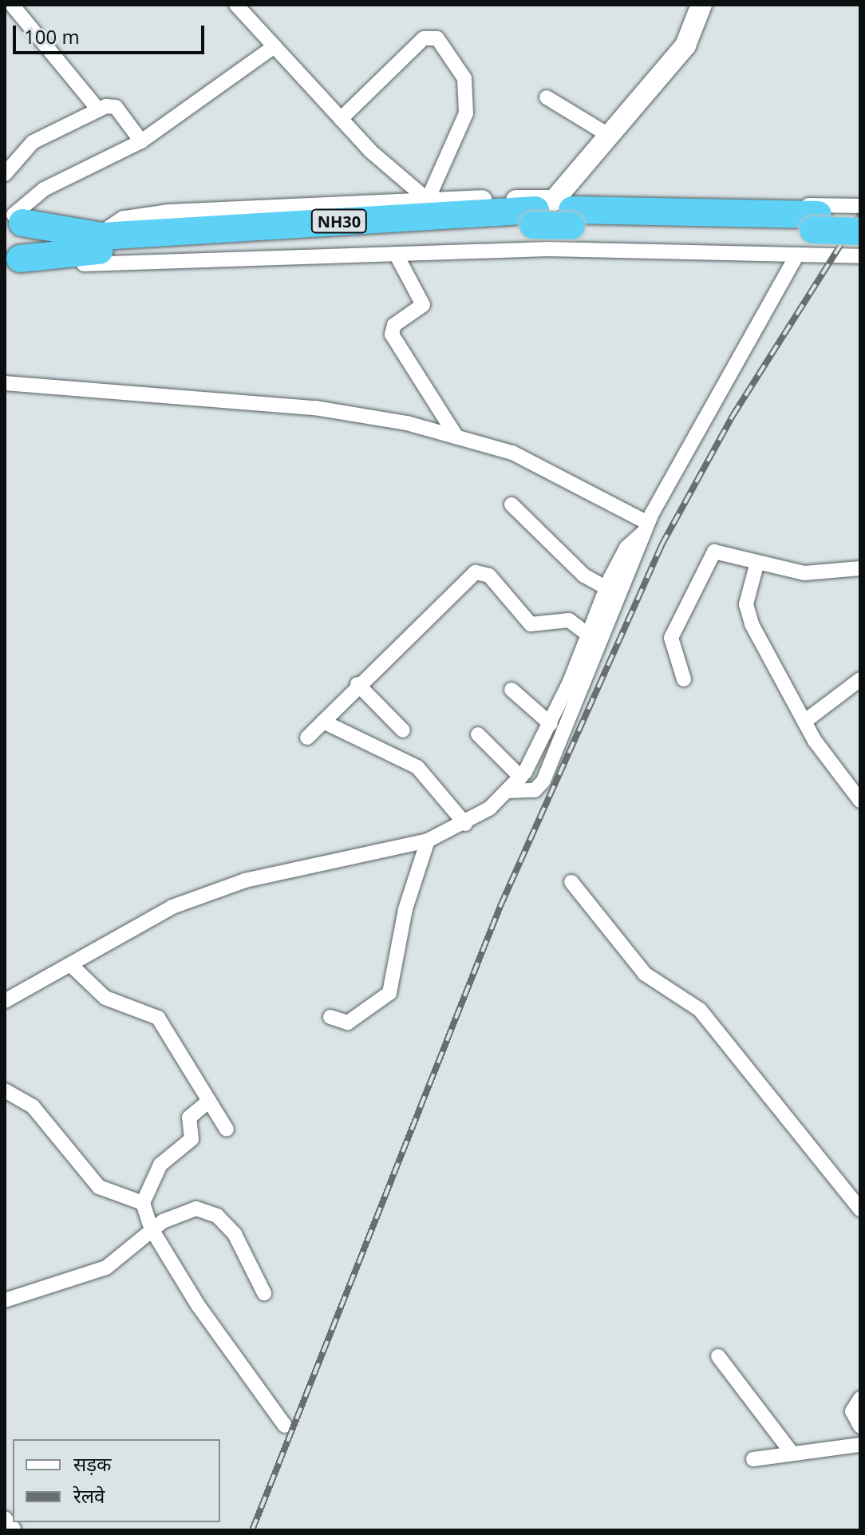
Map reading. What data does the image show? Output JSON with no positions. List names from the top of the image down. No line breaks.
{"streets":{"highway":["NH30"]},"legend":["सड़क","रेलवे"],"scale_bar":"100 m"}
